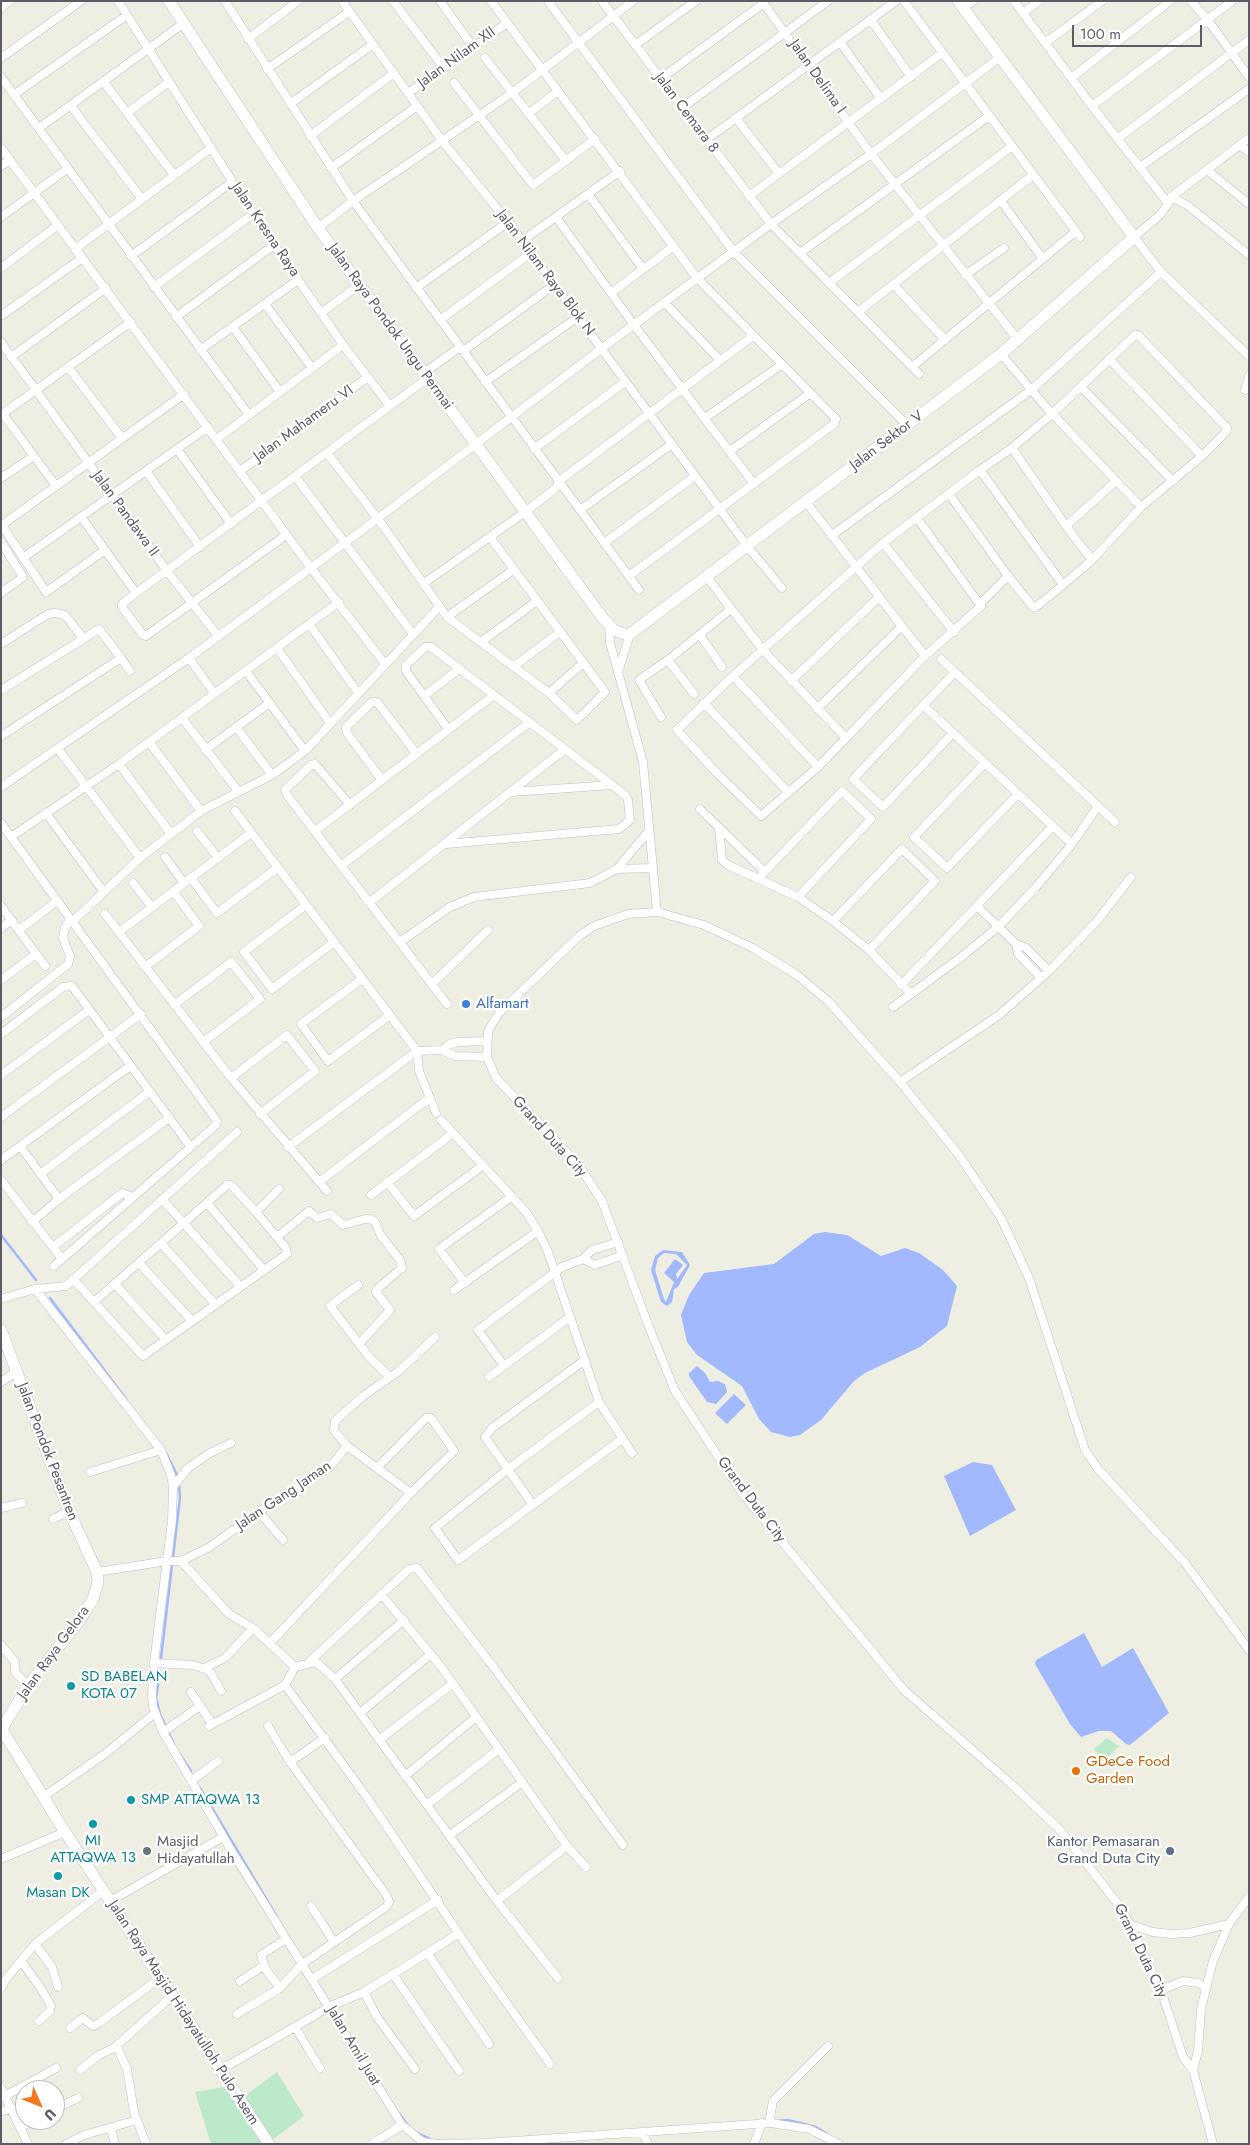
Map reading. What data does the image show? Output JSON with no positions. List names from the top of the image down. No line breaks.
{"streets":{"street":["Jalan Nilam XII","Jalan Delima I","Jalan Cemara 8","Jalan Kresna Raya","Jalan Nilam Raya Blok N","Jalan Raya Pondok Ungu Permai","Jalan Mahameru VI","Jalan Sektor V","Jalan Pandawa II","Grand Duta City","Jalan Pondok Pesantren","Jalan Gang Jaman","Jalan Raya Gelora","Jalan Raya Masjid Hidayatulloh Pulo Asem","Jalan Amil Juat"]},"crossings":[["Jalan Nilam XII","Jalan Nilam Raya Blok N"],["Jalan Delima I","Jalan Sektor V"],["Jalan Kresna Raya","Jalan Mahameru VI"],["Jalan Nilam Raya Blok N","Jalan Sektor V"],["Jalan Pondok Pesantren","Jalan Gang Jaman"],["Jalan Pondok Pesantren","Jalan Raya Gelora"],["Jalan Gang Jaman","Jalan Raya Gelora"],["Jalan Gang Jaman","Jalan Amil Juat"],["Jalan Raya Gelora","Jalan Raya Masjid Hidayatulloh Pulo Asem"]],"places":["Alfamart","SD BABELAN KOTA 07","GDeCe Food Garden","SMP ATTAQWA 13","MI ATTAQWA 13","Masjid Hidayatullah","Kantor Pemasaran Grand Duta City","Masan DK"],"scale_bar":"100 m","north":"bottom right"}
